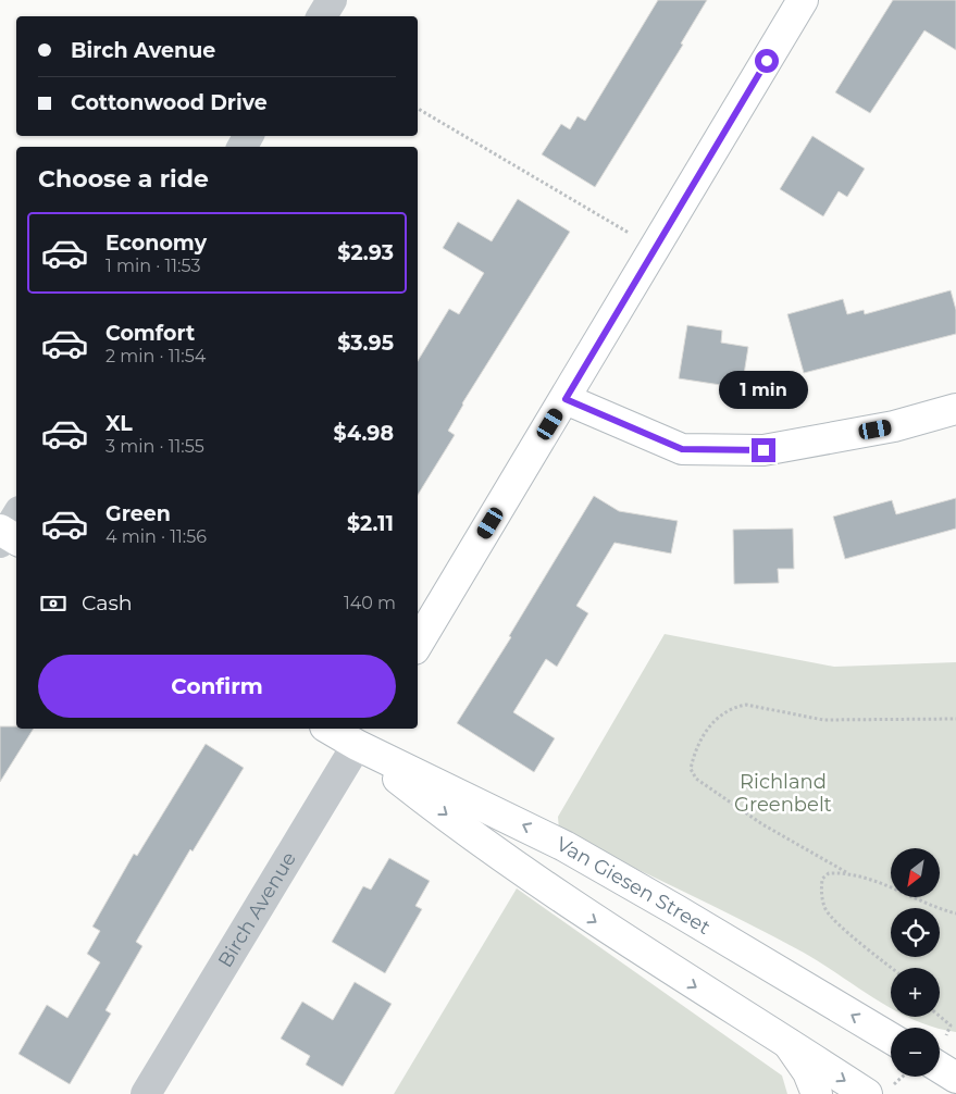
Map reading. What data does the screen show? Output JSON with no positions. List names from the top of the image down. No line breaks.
{"streets":{"main road":["Van Giesen Street"],"street":["Birch Avenue"]},"crossings":[["Van Giesen Street","Birch Avenue"]],"parks":["Richland Greenbelt"],"north":"bottom left","page":{"banner":["Birch Avenue","Cottonwood Drive"],"heading":"Choose a ride","list":[{"name":"Economy","note":"1 min · 11:53","value":"$2.93"},{"name":"Comfort","note":"2 min · 11:54","value":"$3.95"},{"name":"XL","note":"3 min · 11:55","value":"$4.98"},{"name":"Green","note":"4 min · 11:56","value":"$2.11"}],"bubble":"1 min","pay":["Cash","140 m"],"buttons":"Confirm","map_buttons":["+","−"]}}
